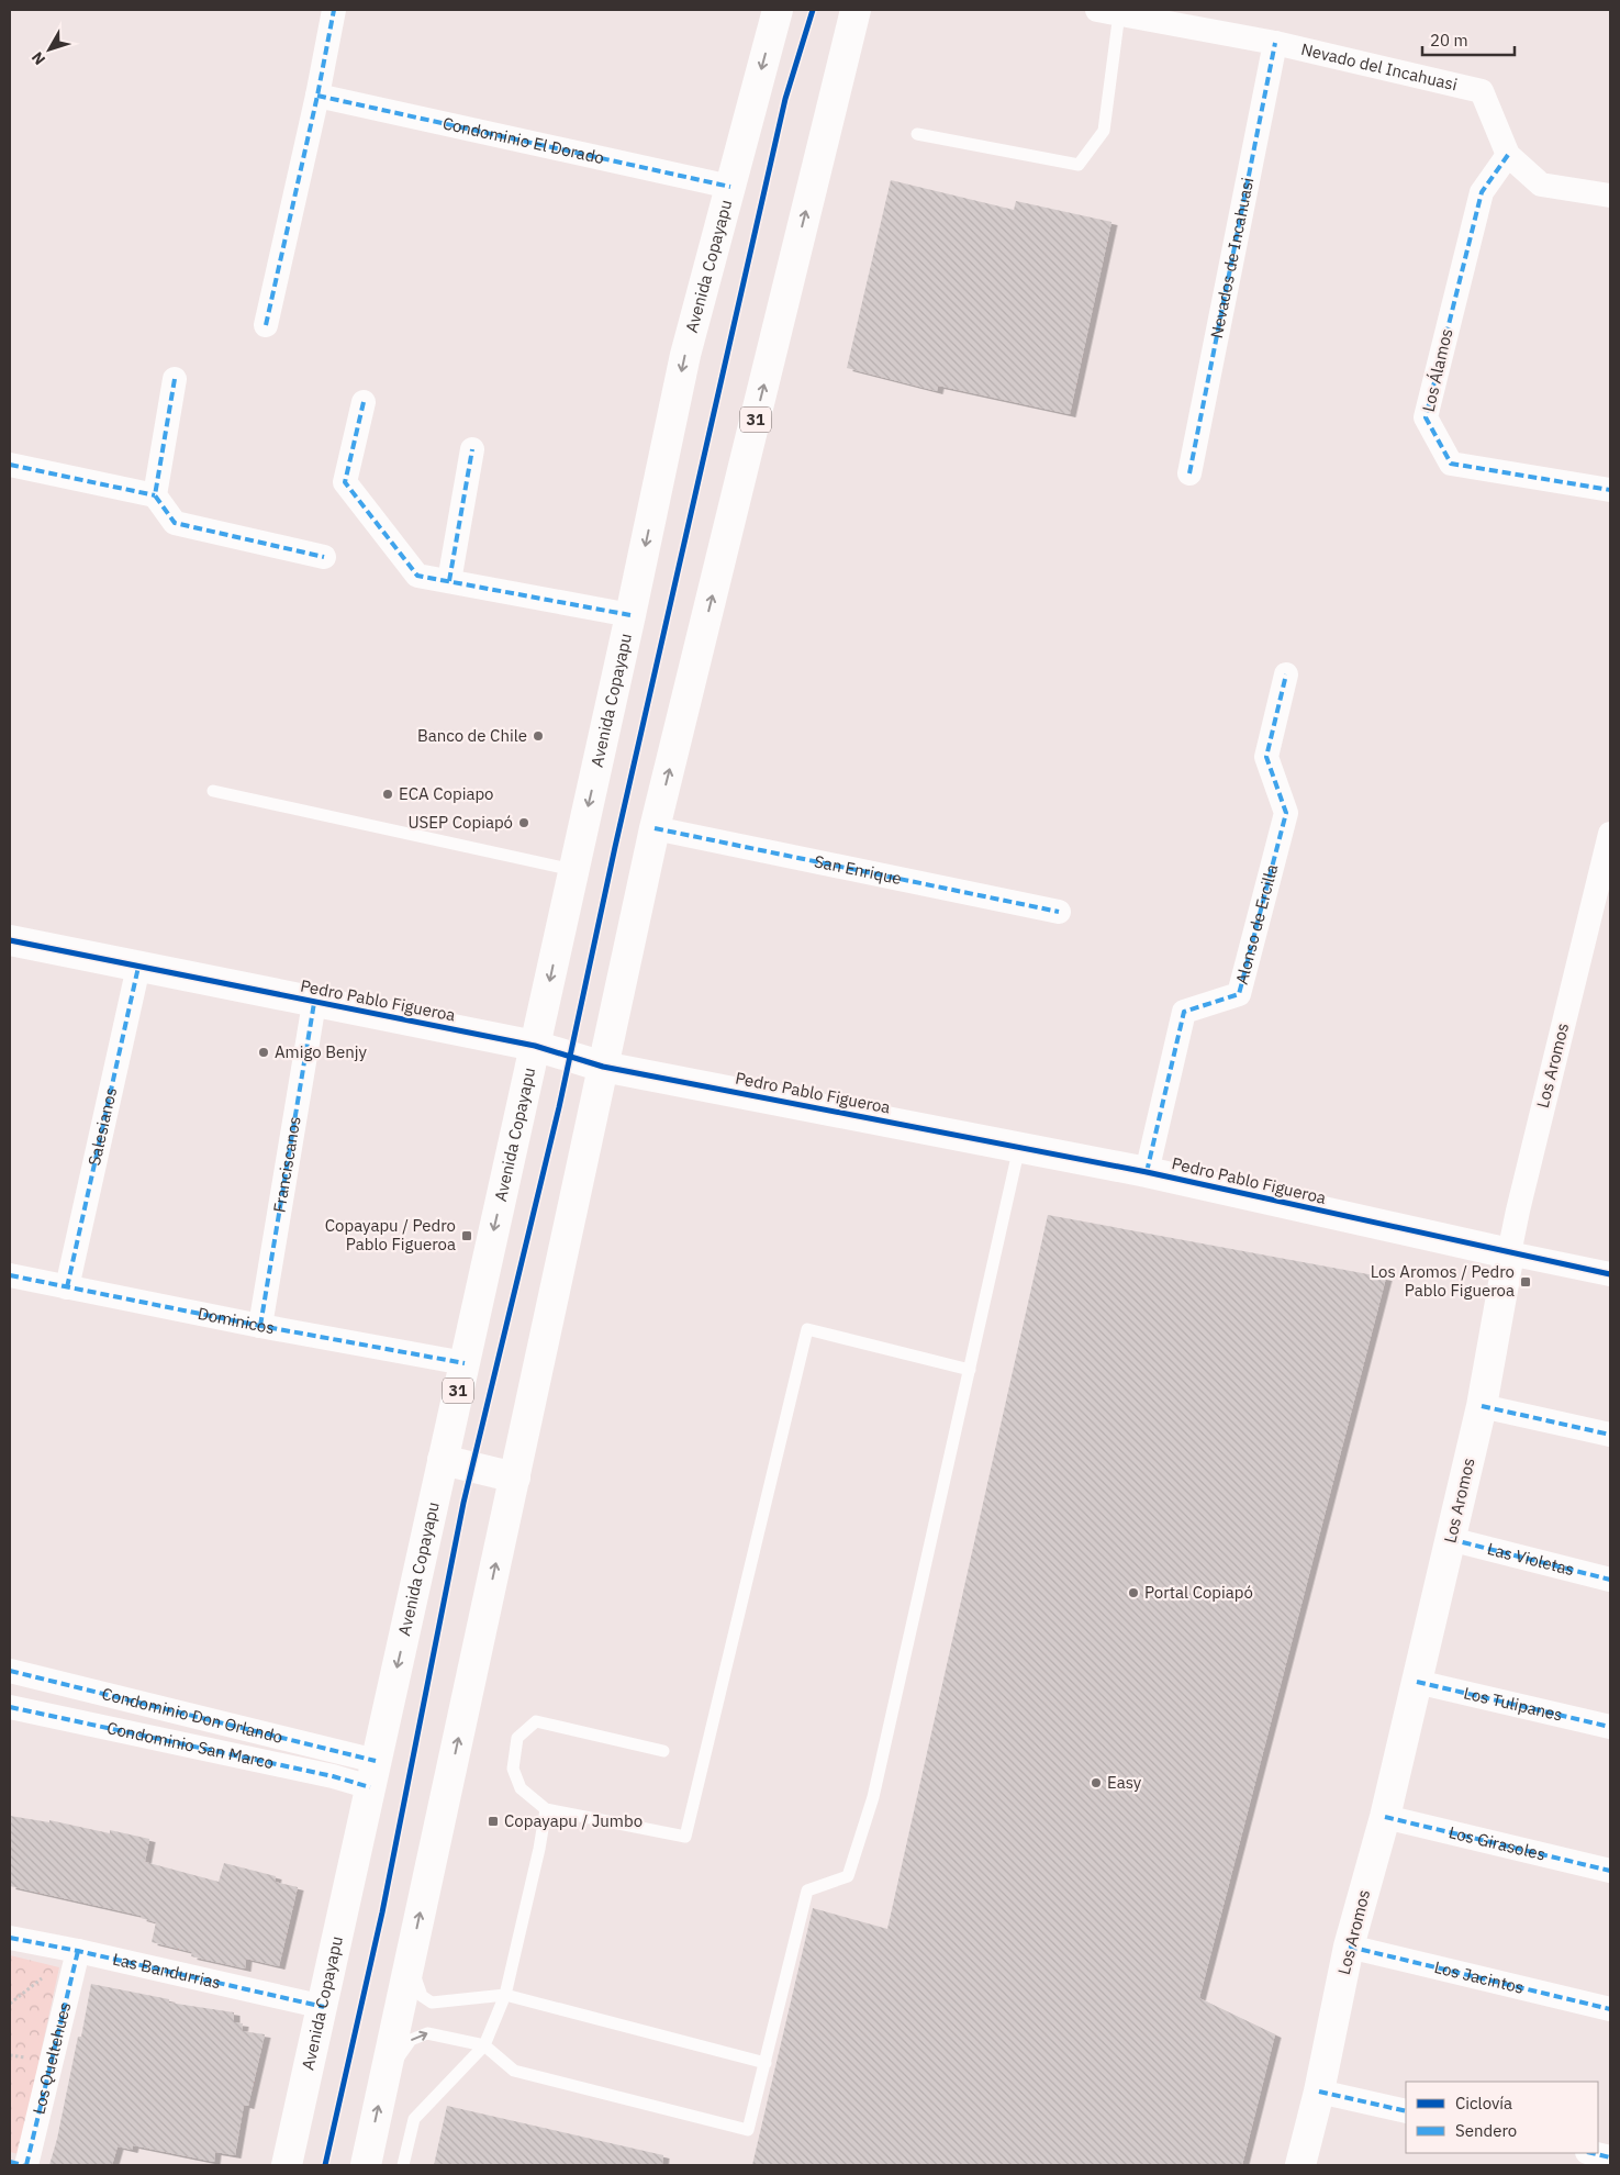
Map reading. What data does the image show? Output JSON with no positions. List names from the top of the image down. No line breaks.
{"streets":{"main road":["Avenida Copayapu","31","Pedro Pablo Figueroa","Los Aromos"],"street":["Nevado del Incahuasi","Condominio El Dorado","Nevados de Incahuasi","Los Álamos","San Enrique","Alonso de Ercilla","Salesianos","Franciscanos","Dominicos","Las Violetas","Los Tulipanes","Condominio Don Orlando","Condominio San Marco","Los Girasoles","Las Bandurrias","Los Jacintos","Los Queltehues"]},"crossings":[["Nevado del Incahuasi","Nevados de Incahuasi"],["Nevado del Incahuasi","Los Álamos"],["Condominio El Dorado","Avenida Copayapu"],["Avenida Copayapu","Pedro Pablo Figueroa"],["Avenida Copayapu","Dominicos"],["Avenida Copayapu","Condominio Don Orlando"],["Avenida Copayapu","Condominio San Marco"],["Avenida Copayapu","Las Bandurrias"],["31","San Enrique"],["31","Pedro Pablo Figueroa"],["Alonso de Ercilla","Pedro Pablo Figueroa"],["Pedro Pablo Figueroa","Los Aromos"],["Pedro Pablo Figueroa","Salesianos"],["Pedro Pablo Figueroa","Franciscanos"],["Los Aromos","Las Violetas"],["Los Aromos","Los Tulipanes"],["Los Aromos","Los Girasoles"],["Los Aromos","Los Jacintos"],["Salesianos","Dominicos"],["Franciscanos","Dominicos"],["Condominio Don Orlando","Condominio San Marco"],["Las Bandurrias","Los Queltehues"]],"places":{"other":["Banco de Chile","ECA Copiapo","USEP Copiapó","Amigo Benjy","Portal Copiapó","Easy"],"transit":["Copayapu / Pedro Pablo Figueroa","Los Aromos / Pedro Pablo Figueroa","Copayapu / Jumbo"]},"legend":["Ciclovía","Sendero"],"scale_bar":"20 m","north":"bottom left"}
